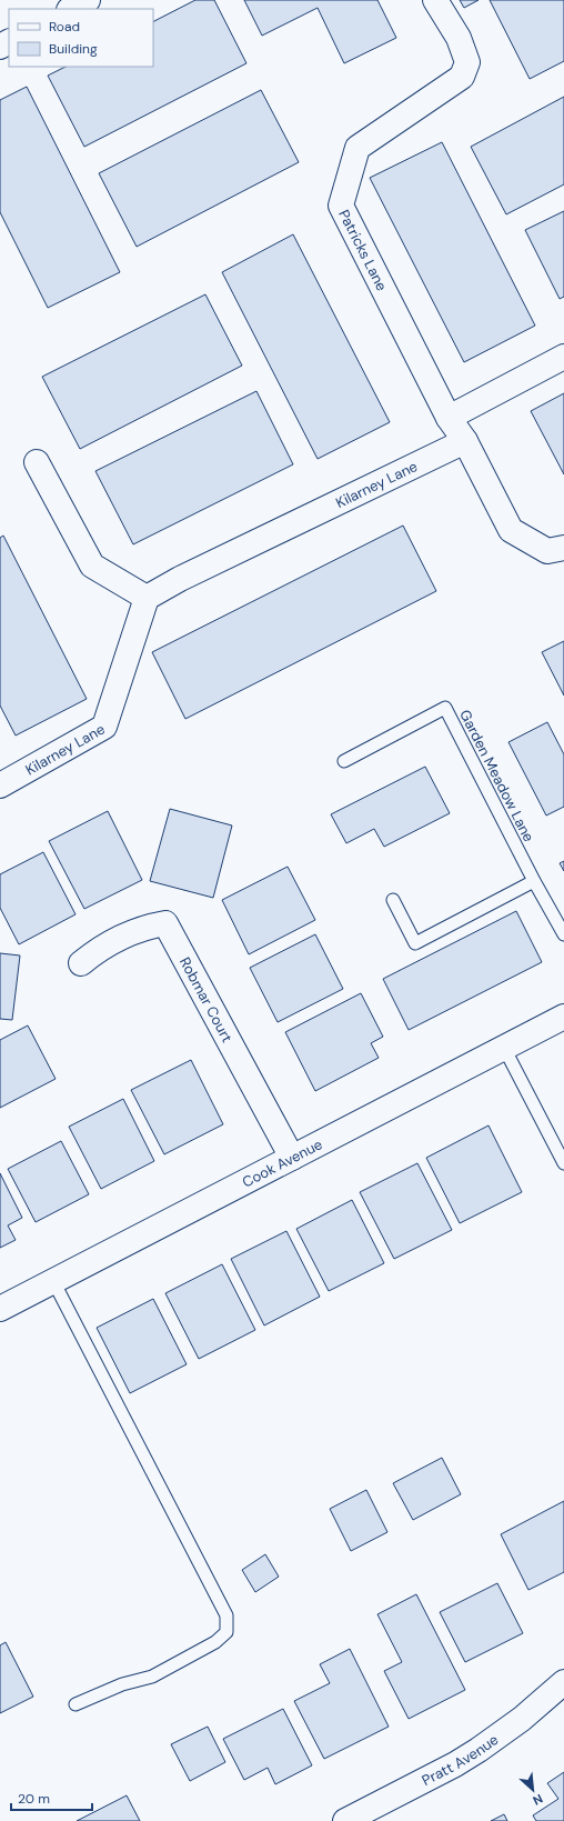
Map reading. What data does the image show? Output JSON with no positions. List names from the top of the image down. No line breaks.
{"streets":{"street":["Patricks Lane","Kilarney Lane","Robmar Court","Cook Avenue","Pratt Avenue"],"lane":["Garden Meadow Lane"]},"crossings":[["Robmar Court","Cook Avenue"]],"legend":["Road","Building"],"scale_bar":"20 m","north":"bottom right"}
